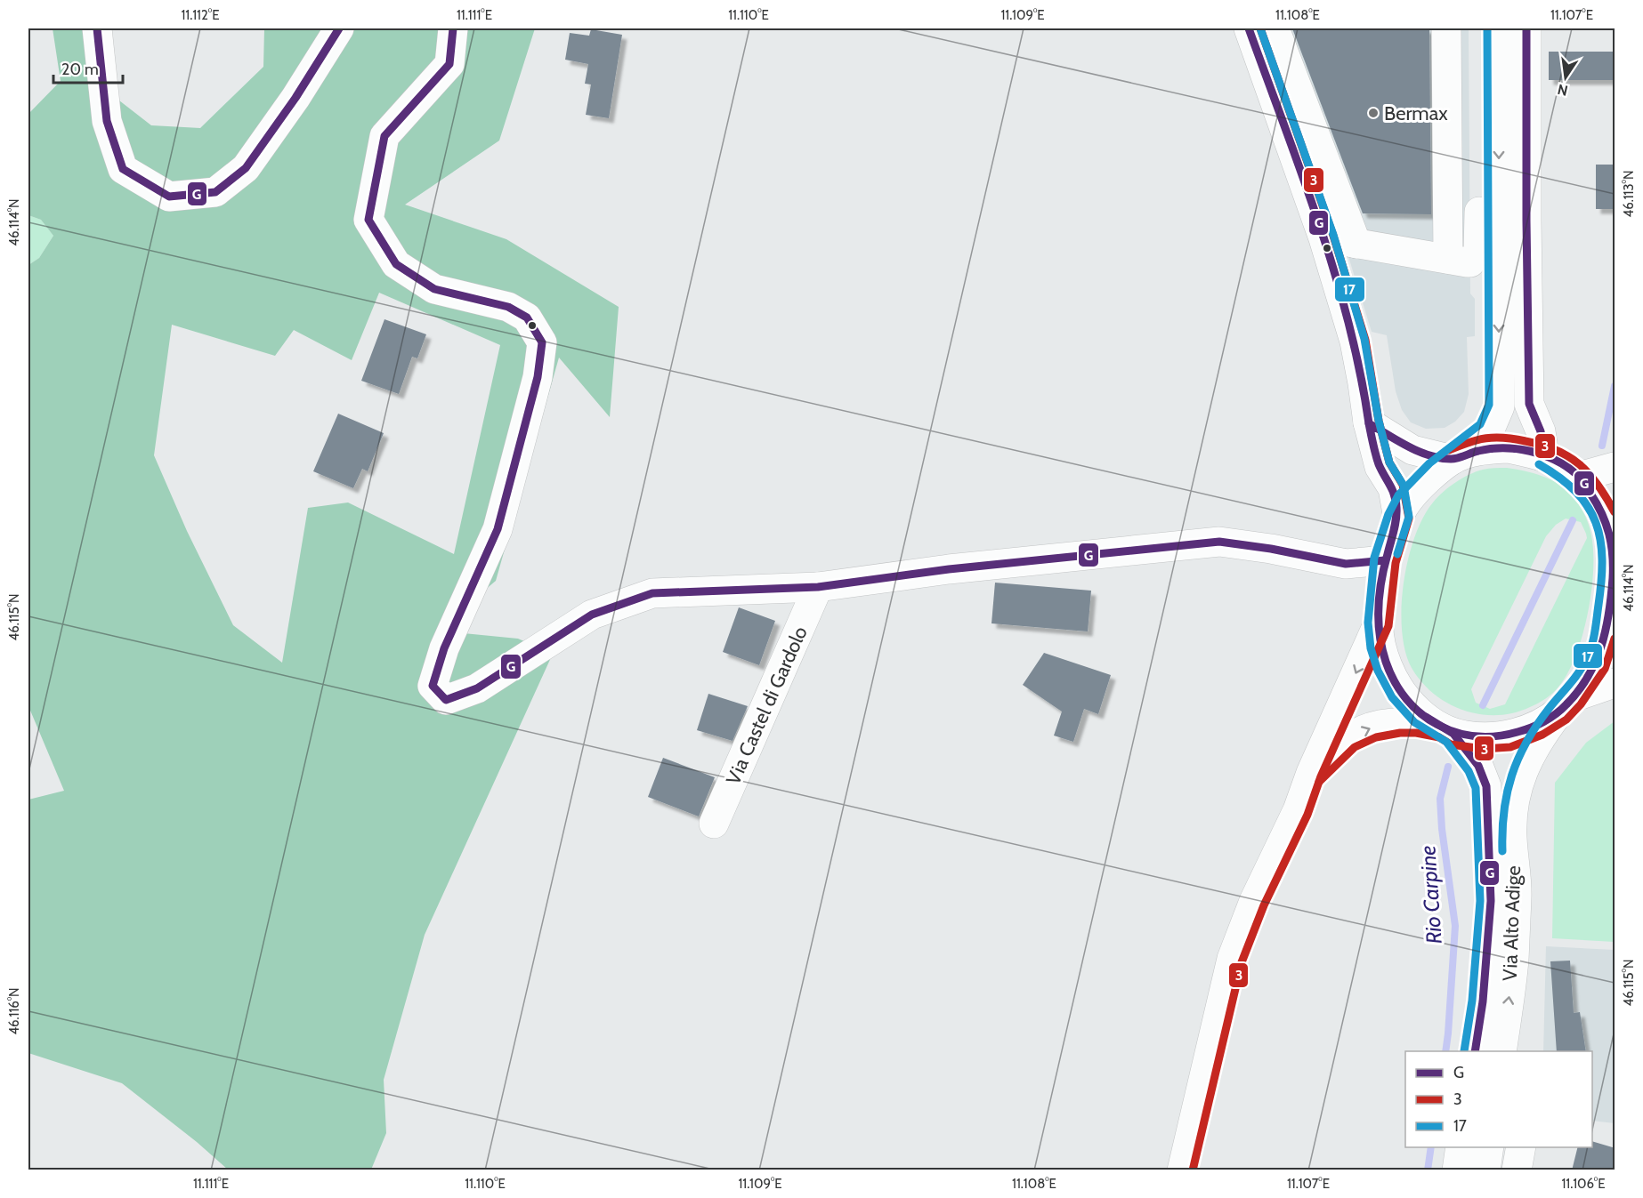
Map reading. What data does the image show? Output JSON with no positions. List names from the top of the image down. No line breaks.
{"streets":{"main road":["Via Castel di Gardolo","Via Alto Adige"]},"water":["Rio Carpine"],"places":["Bermax"],"lines":["transit line G","transit line 3","transit line 17"],"legend":["G","3","17"],"scale_bar":"20 m","north":"bottom","coordinates":["11.112°E","11.111°E","11.110°E","11.109°E","11.108°E","11.107°E","46.113°N","46.114°N","46.115°N","46.116°N","11.106°E"]}
